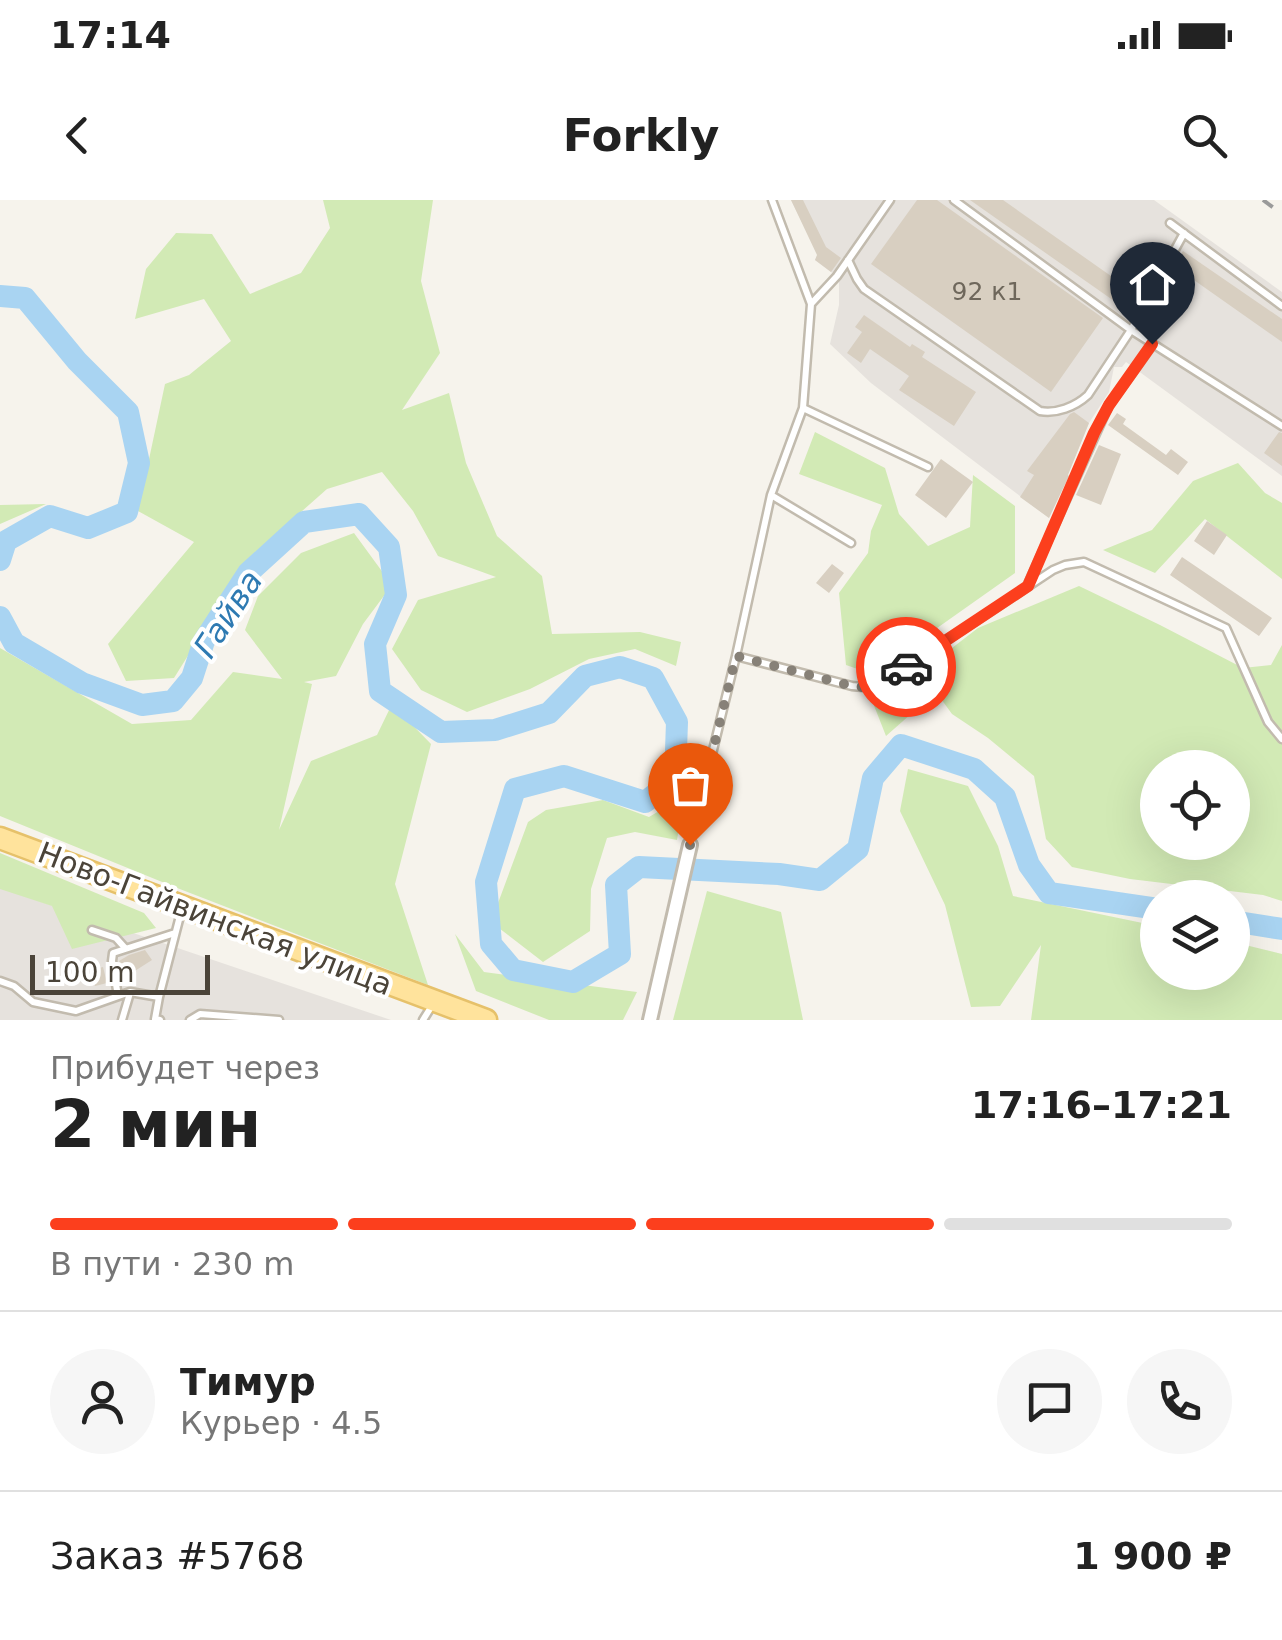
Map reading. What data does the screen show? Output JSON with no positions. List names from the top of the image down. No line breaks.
{"streets":{"main road":["Ново-Гайвинская улица"]},"water":["Гайва"],"house_numbers":["92 к1"],"scale_bar":"100 m","page":{"status":"17:14","header":"Forkly","scale":"100 m","heading":["2 мин","Прибудет через","17:16–17:21"],"panel":["Тимур","Курьер · 4.5","Заказ #5768","1 900 ₽"],"bar":"В пути · 230 m"}}
